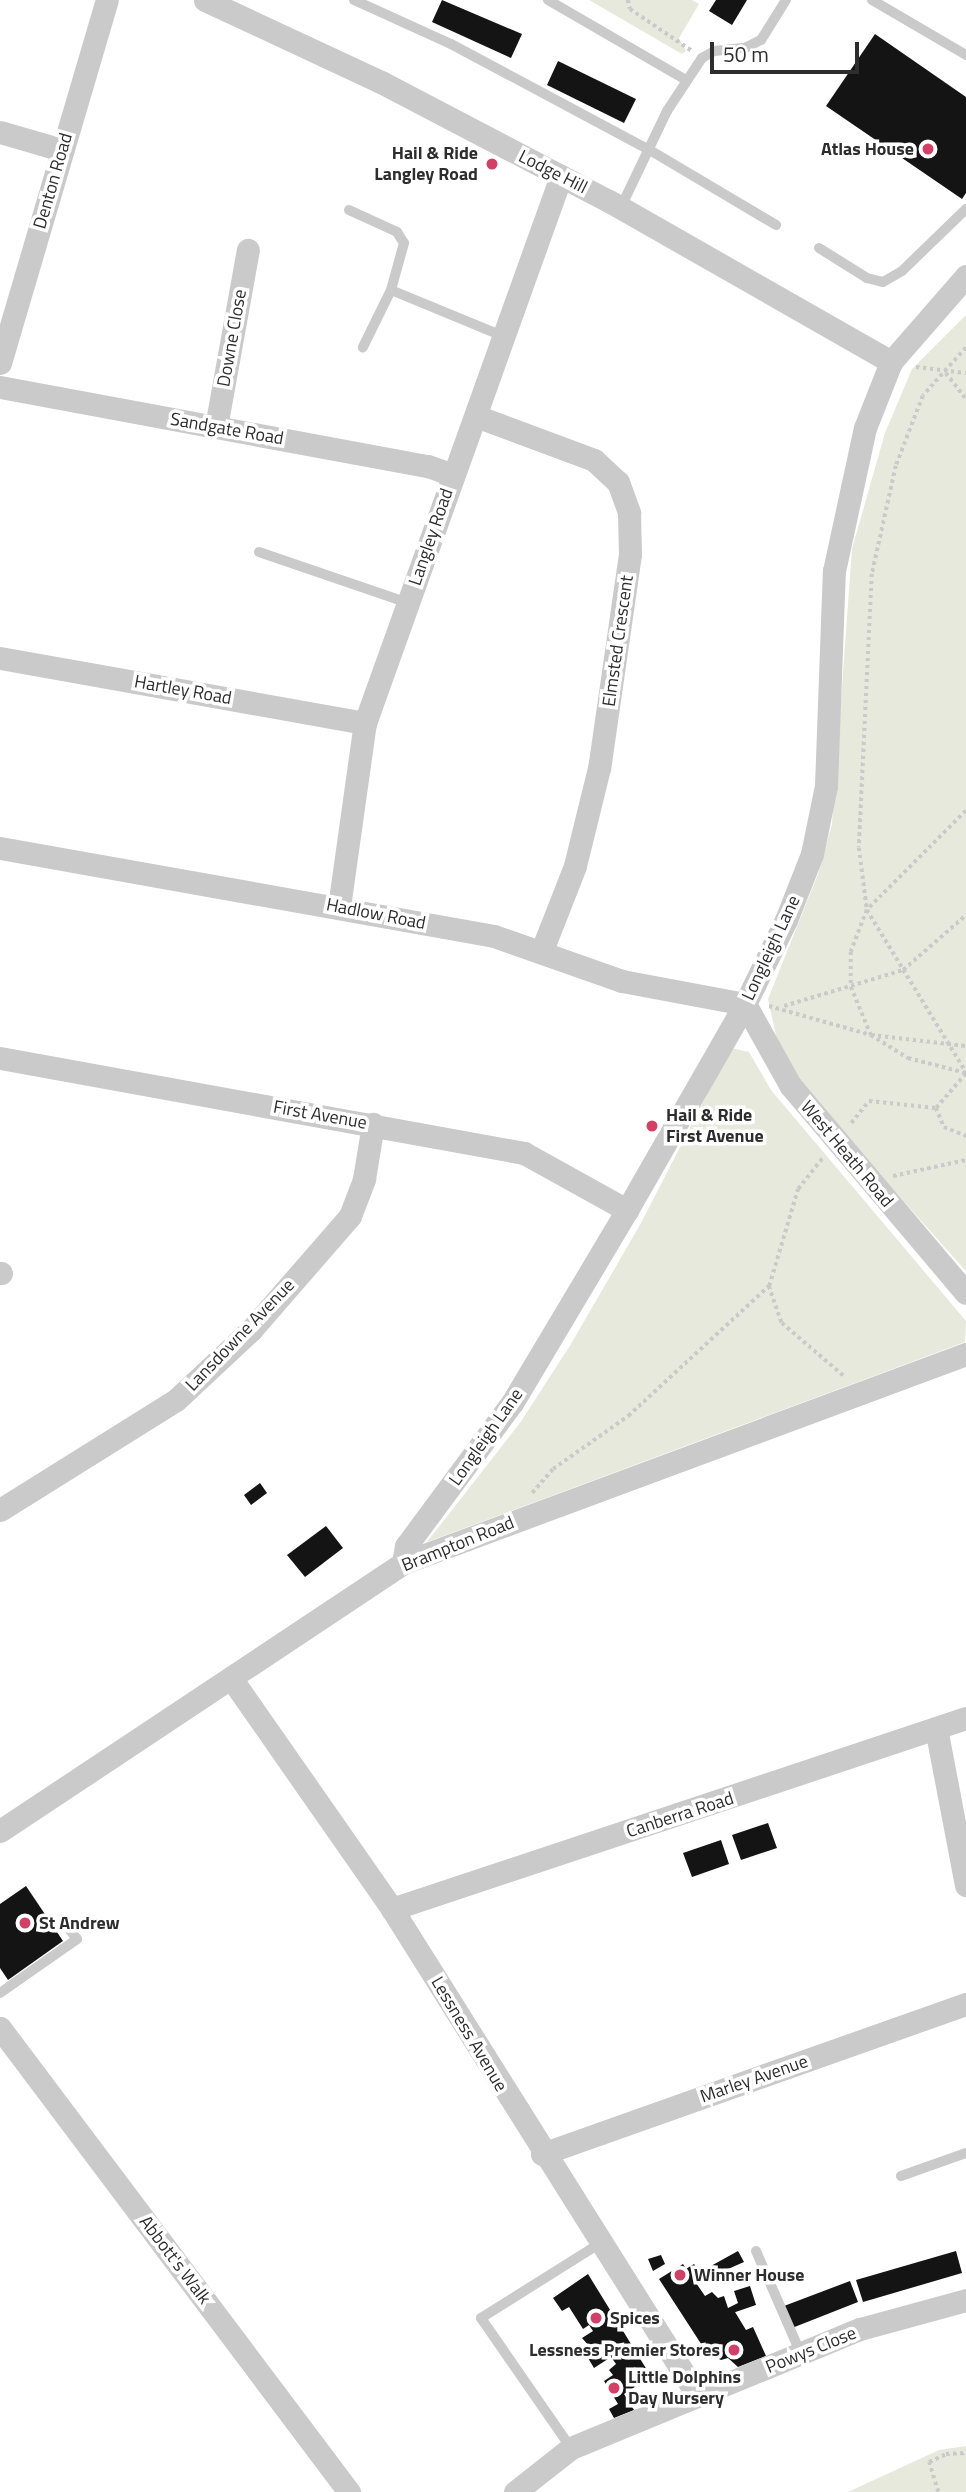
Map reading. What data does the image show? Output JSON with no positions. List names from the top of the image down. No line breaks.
{"streets":{"street":["Lodge Hill","Denton Road","Downe Close","Sandgate Road","Langley Road","Elmsted Crescent","Hartley Road","Hadlow Road","Longleigh Lane","First Avenue","West Heath Road","Lansdowne Avenue","Brampton Road","Canberra Road","Lessness Avenue","Marley Avenue","Abbott's Walk","Powys Close"]},"crossings":[["Lodge Hill","Langley Road"],["Lodge Hill","Longleigh Lane"],["Downe Close","Sandgate Road"],["Sandgate Road","Langley Road"],["Langley Road","Elmsted Crescent"],["Langley Road","Hartley Road"],["Langley Road","Hadlow Road"],["Elmsted Crescent","Hadlow Road"],["Hadlow Road","Longleigh Lane"],["Hadlow Road","West Heath Road"],["Longleigh Lane","First Avenue"],["Longleigh Lane","West Heath Road"],["Longleigh Lane","Brampton Road"],["First Avenue","Lansdowne Avenue"],["Brampton Road","Lessness Avenue"],["Canberra Road","Lessness Avenue"],["Lessness Avenue","Marley Avenue"],["Lessness Avenue","Powys Close"]],"places":["Atlas House","Hail & Ride Langley Road","Hail & Ride First Avenue","St Andrew","Winner House","Spices","Lessness Premier Stores","Little Dolphins Day Nursery"],"scale_bar":"50 m"}
